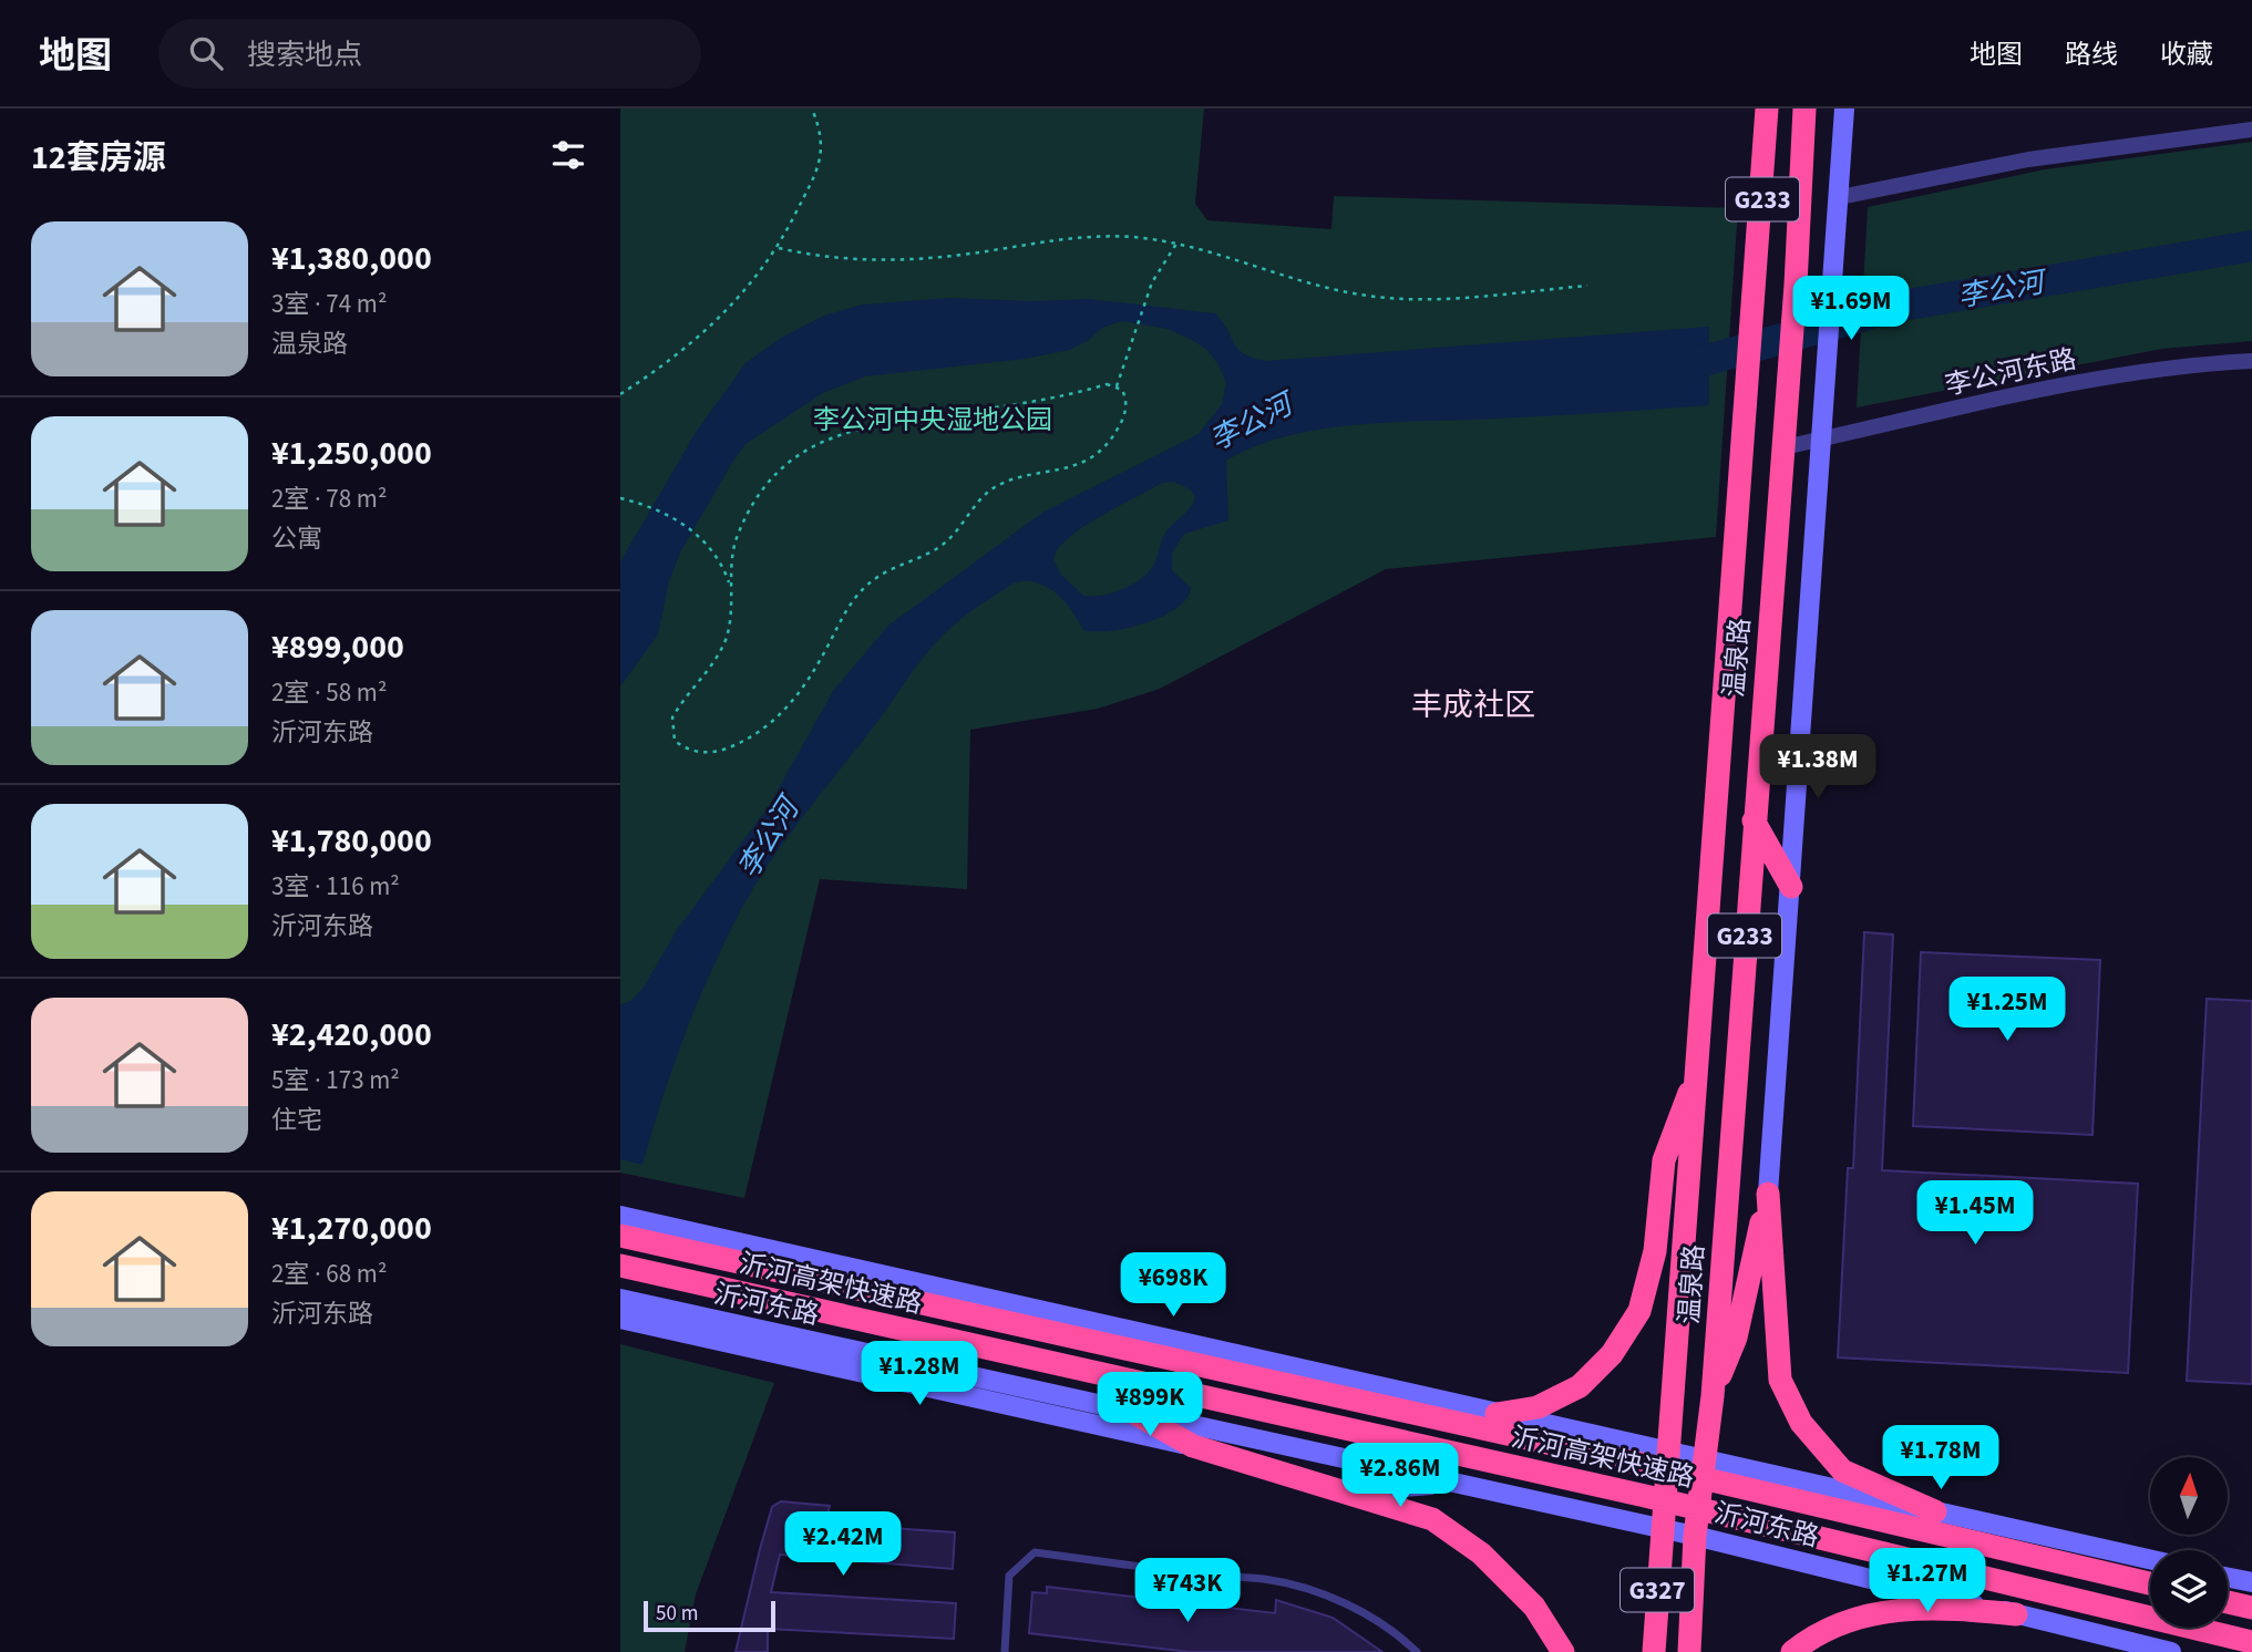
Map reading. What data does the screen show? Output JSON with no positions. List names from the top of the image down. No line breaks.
{"streets":{"highway":["G233","温泉路","沂河高架快速路","G327"],"main road":["沂河东路"],"street":["李公河东路"]},"crossings":[["李公河东路","温泉路"],["温泉路","沂河东路"],["温泉路","G327"],["沂河东路","G327"]],"districts":["丰成社区"],"water":["李公河"],"parks":["李公河中央湿地公园"],"scale_bar":"50 m","north":"top","page":{"header":"地图","search":"搜索地点","nav":["地图","路线","收藏"],"heading":"12套房源","list":[{"name":"¥1,380,000","note":"3室 · 74 m² · 温泉路"},{"name":"¥1,250,000","note":"2室 · 78 m² · 公寓"},{"name":"¥899,000","note":"2室 · 58 m² · 沂河东路"},{"name":"¥1,780,000","note":"3室 · 116 m² · 沂河东路"},{"name":"¥2,420,000","note":"5室 · 173 m² · 住宅"},{"name":"¥1,270,000","note":"2室 · 68 m² · 沂河东路"}],"price":["¥1.69M","¥1.38M","¥1.25M","¥1.45M","¥698K","¥1.28M","¥899K","¥1.78M","¥2.86M","¥2.42M","¥1.27M","¥743K"],"scale":"50 m"}}
